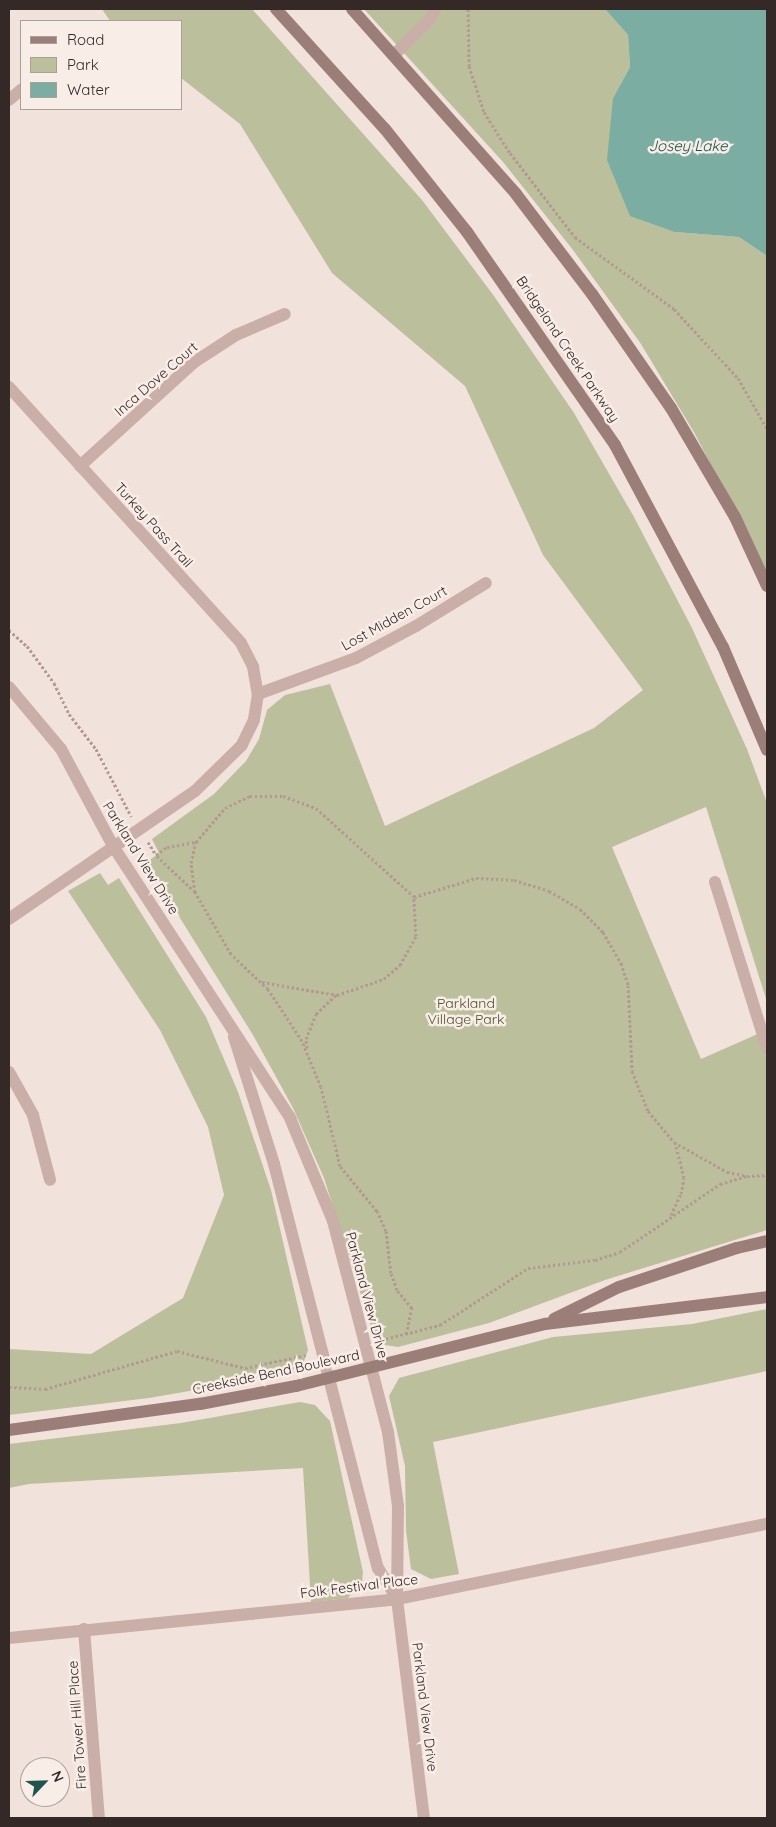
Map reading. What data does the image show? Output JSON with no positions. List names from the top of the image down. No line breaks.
{"streets":{"main road":["Bridgeland Creek Parkway","Creekside Bend Boulevard"],"street":["Inca Dove Court","Turkey Pass Trail","Lost Midden Court","Parkland View Drive","Folk Festival Place","Fire Tower Hill Place"]},"crossings":[["Inca Dove Court","Turkey Pass Trail"],["Turkey Pass Trail","Lost Midden Court"],["Turkey Pass Trail","Parkland View Drive"],["Parkland View Drive","Creekside Bend Boulevard"],["Parkland View Drive","Folk Festival Place"],["Folk Festival Place","Fire Tower Hill Place"]],"water":["Josey Lake"],"parks":["Parkland Village Park"],"legend":["Road","Park","Water"],"north":"top right"}
